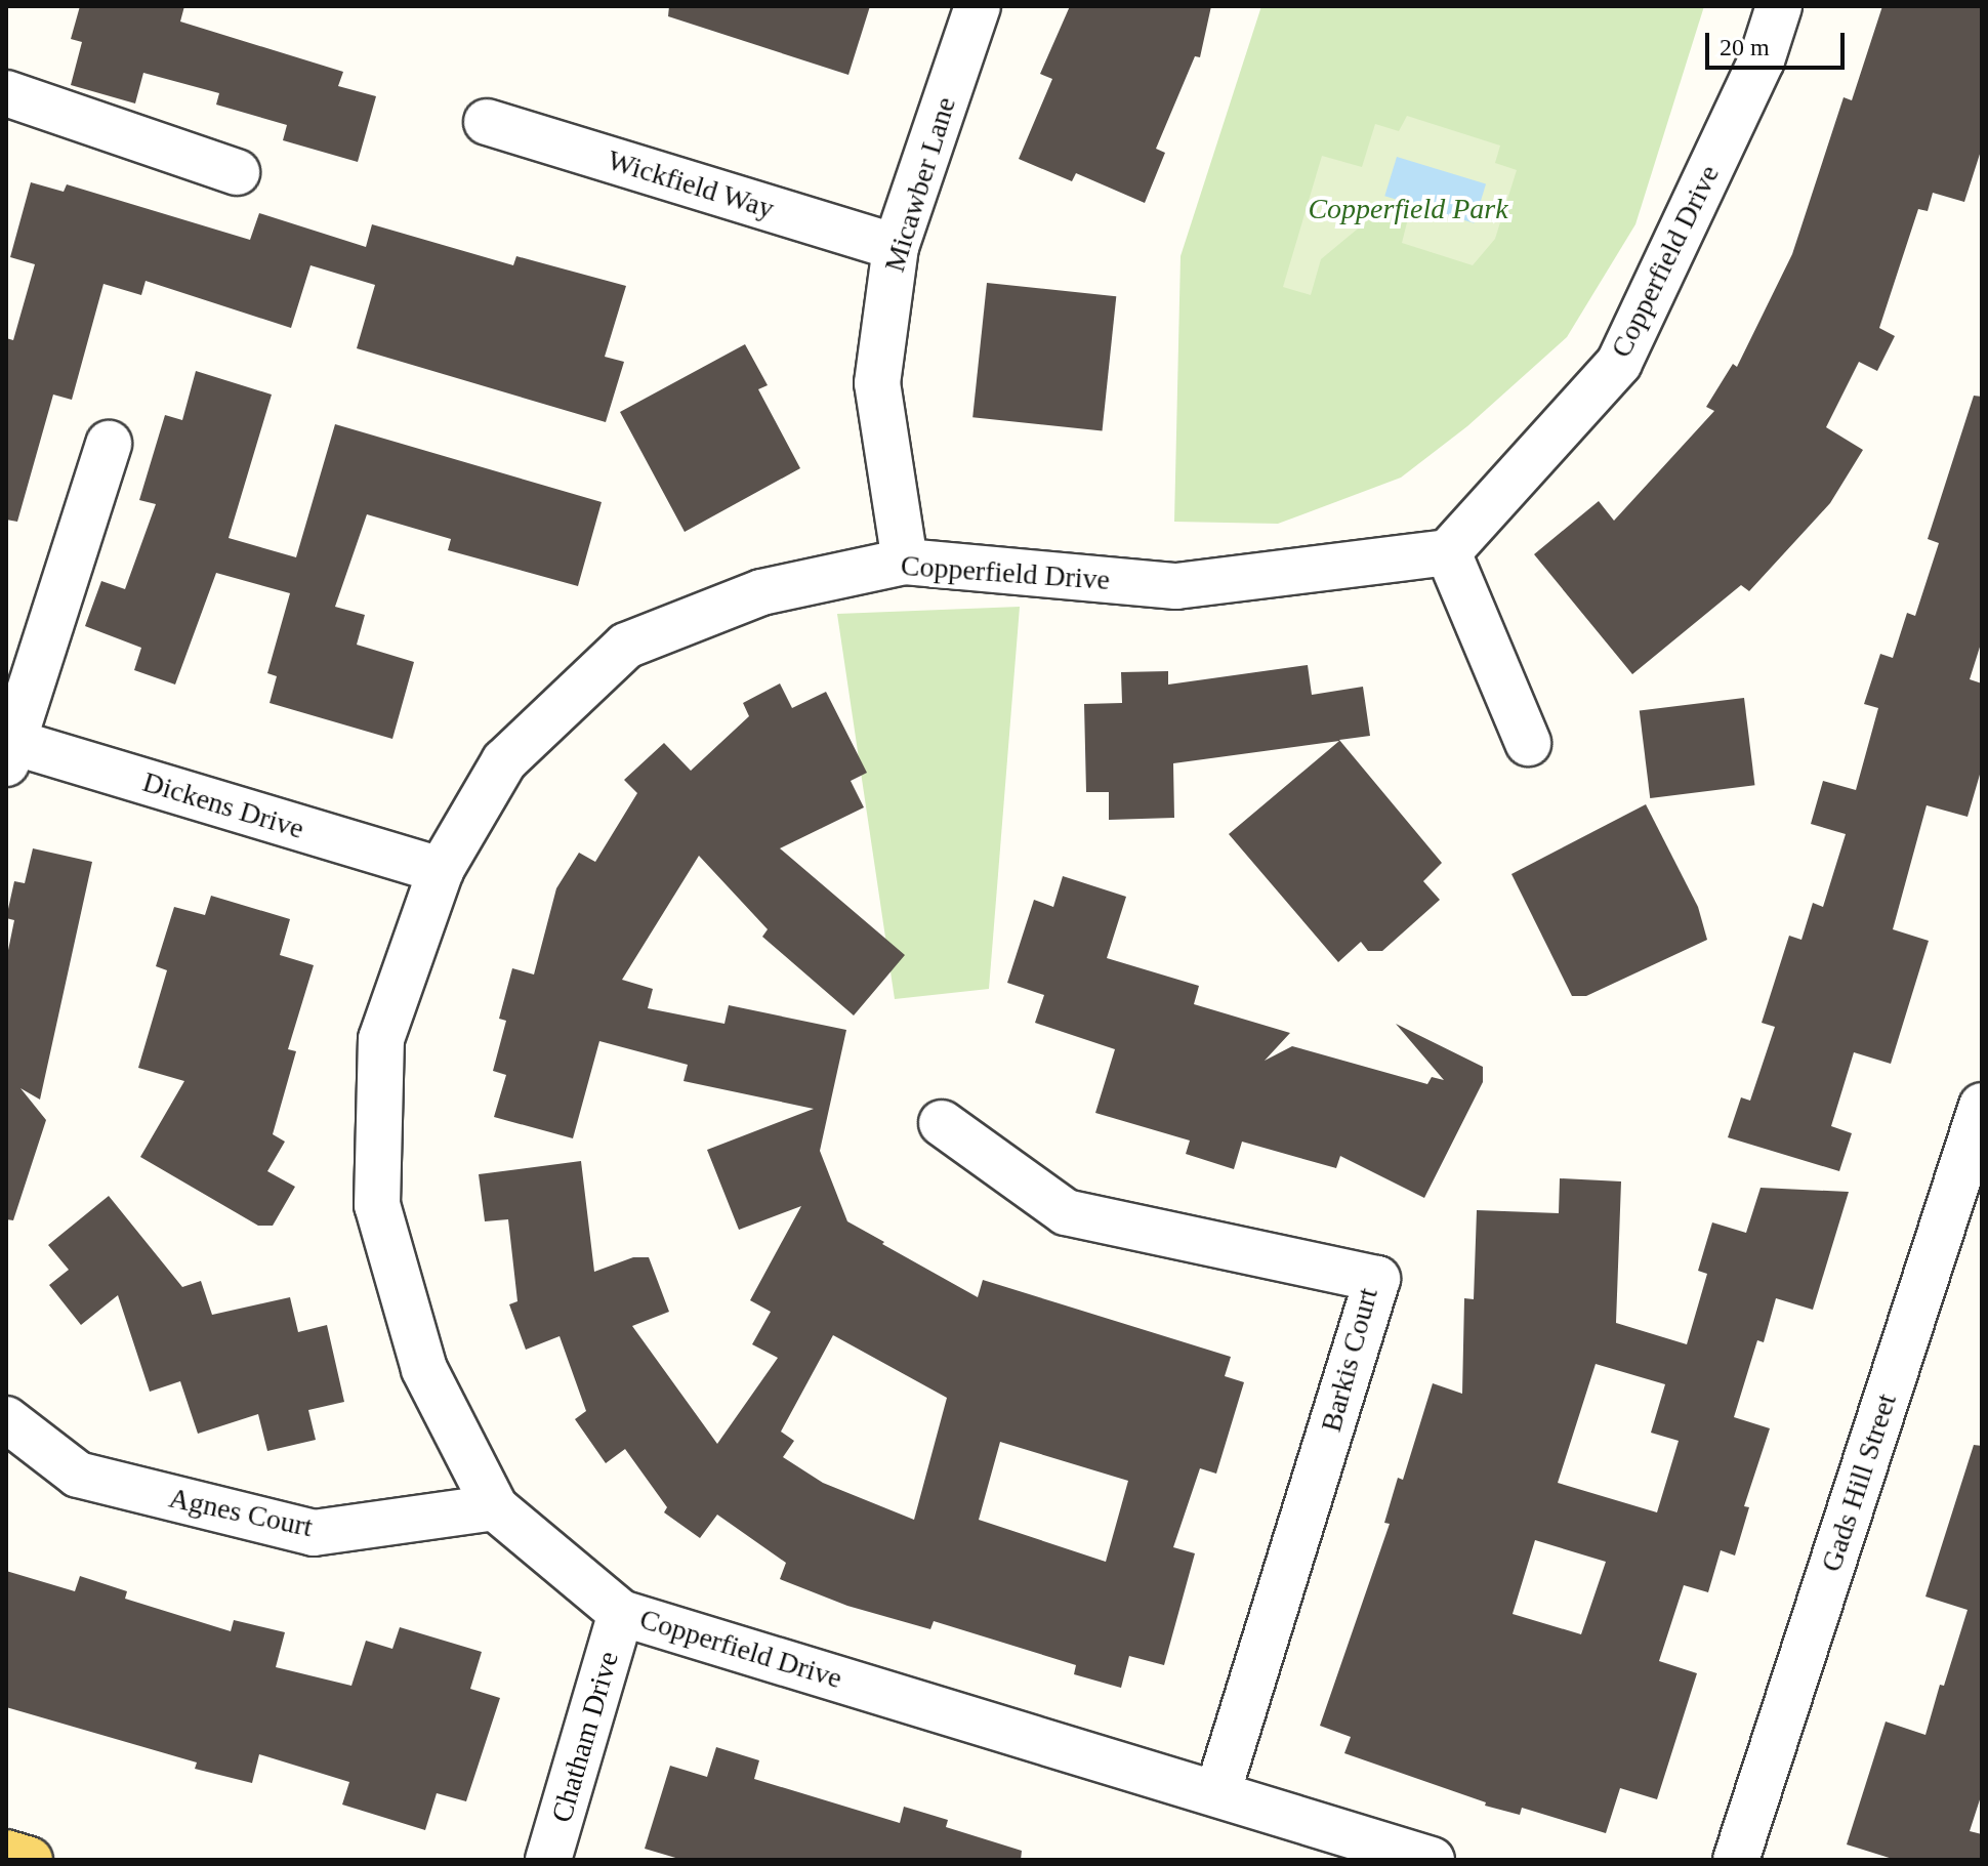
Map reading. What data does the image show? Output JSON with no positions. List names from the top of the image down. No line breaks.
{"streets":{"street":["Wickfield Way","Micawber Lane","Copperfield Drive","Dickens Drive","Barkis Court","Gads Hill Street","Agnes Court","Chatham Drive"]},"crossings":[["Wickfield Way","Micawber Lane"],["Micawber Lane","Copperfield Drive"],["Copperfield Drive","Dickens Drive"],["Copperfield Drive","Barkis Court"],["Copperfield Drive","Agnes Court"],["Copperfield Drive","Chatham Drive"]],"parks":["Copperfield Park"],"scale_bar":"20 m"}
